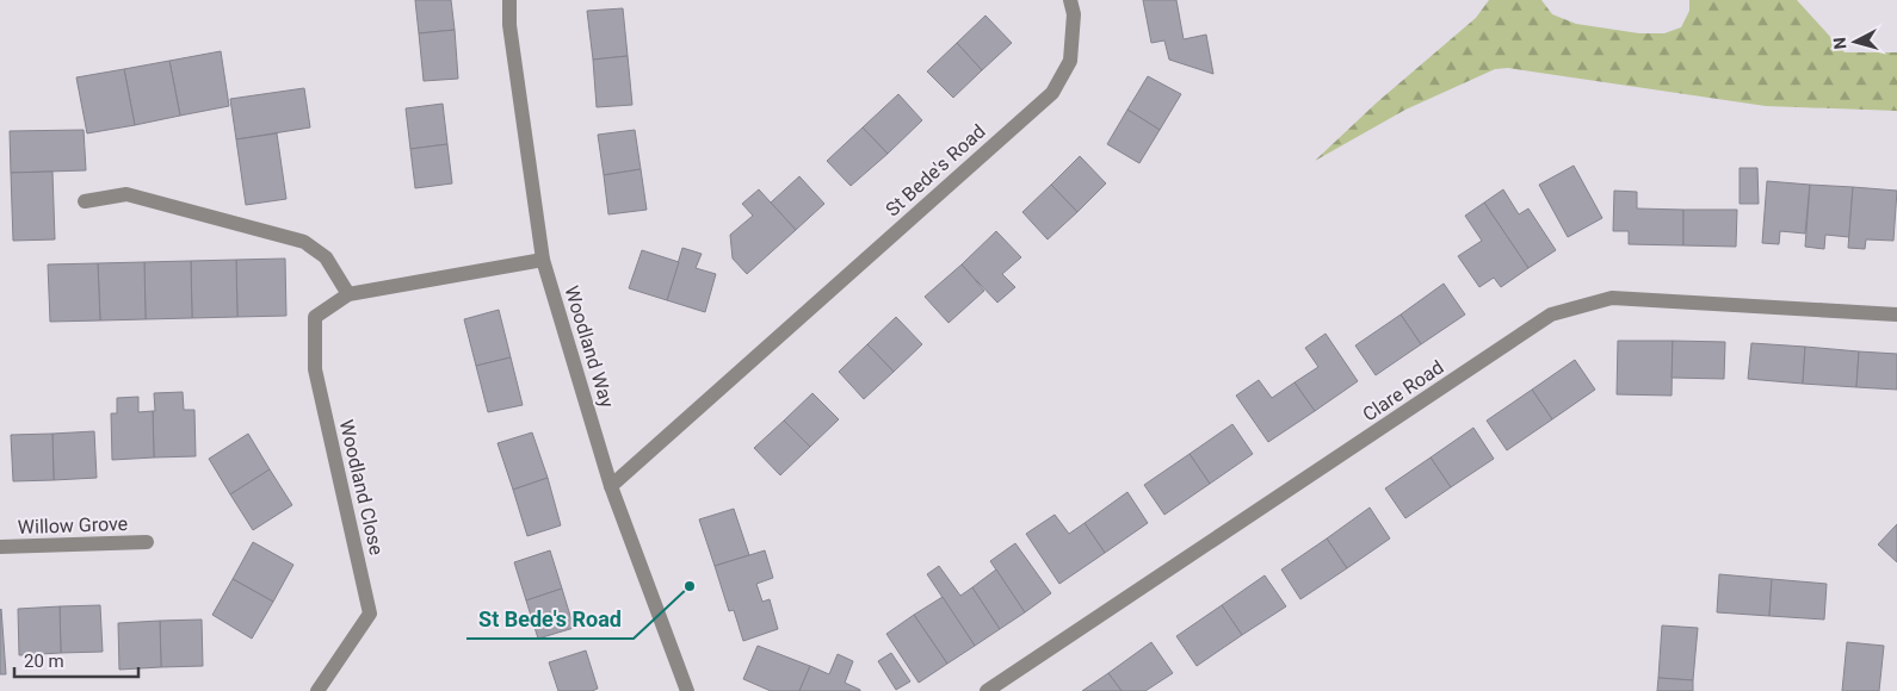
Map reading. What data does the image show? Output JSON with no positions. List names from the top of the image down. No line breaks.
{"streets":{"street":["St Bede's Road","Woodland Way","Clare Road","Woodland Close","Willow Grove"]},"crossings":[["St Bede's Road","Woodland Way"],["Woodland Way","Woodland Close"]],"places":["St Bede's Road"],"scale_bar":"20 m","north":"left"}
